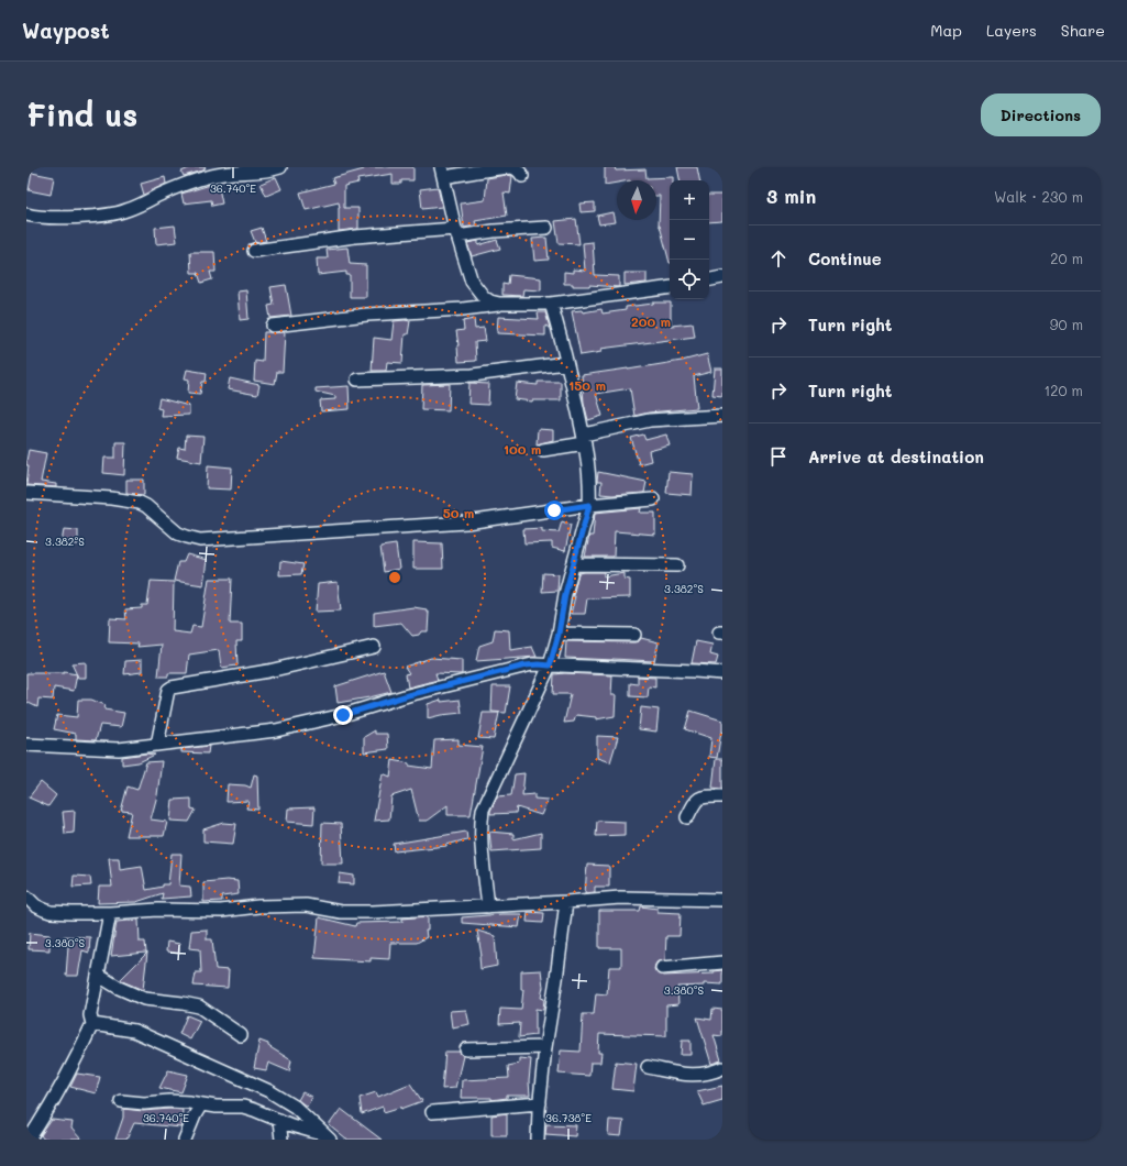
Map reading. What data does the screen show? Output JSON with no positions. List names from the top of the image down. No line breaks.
{"north":"bottom","page":{"header":"Waypost","nav":["Map","Layers","Share"],"buttons":"Directions","title":"Find us","heading":["3 min","Walk · 230 m"],"map_buttons":["+","−"],"list":[["Continue","20 m"],["Turn right","90 m"],["Turn right","120 m"],"Arrive at destination"]},"coordinates":["36.740°E","3.382°S","3.380°S","36.738°E"],"rings":["200 m","150 m","100 m","50 m"]}
